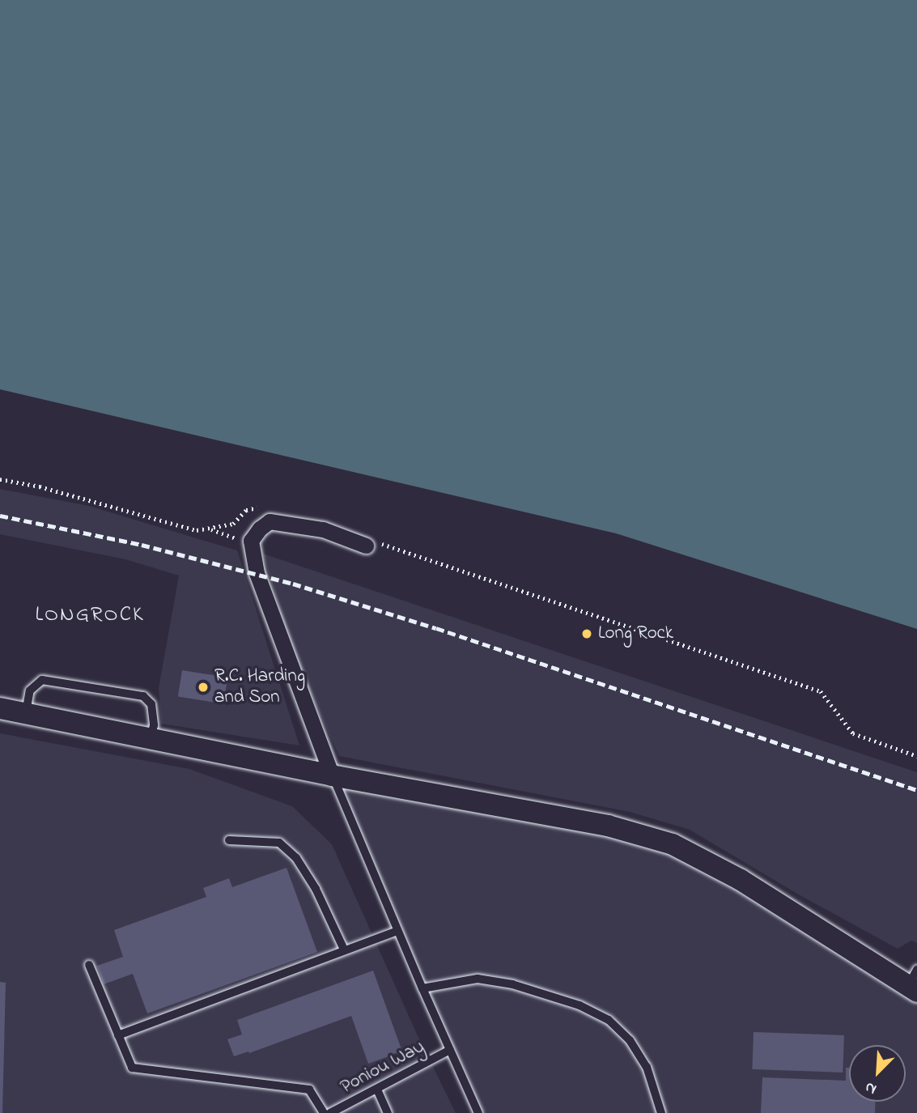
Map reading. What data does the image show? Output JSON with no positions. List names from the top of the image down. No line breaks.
{"streets":{"lane":["Poniou Way"]},"districts":["LONGROCK"],"places":["Long Rock","R.C. Harding and Son"],"north":"bottom left"}
